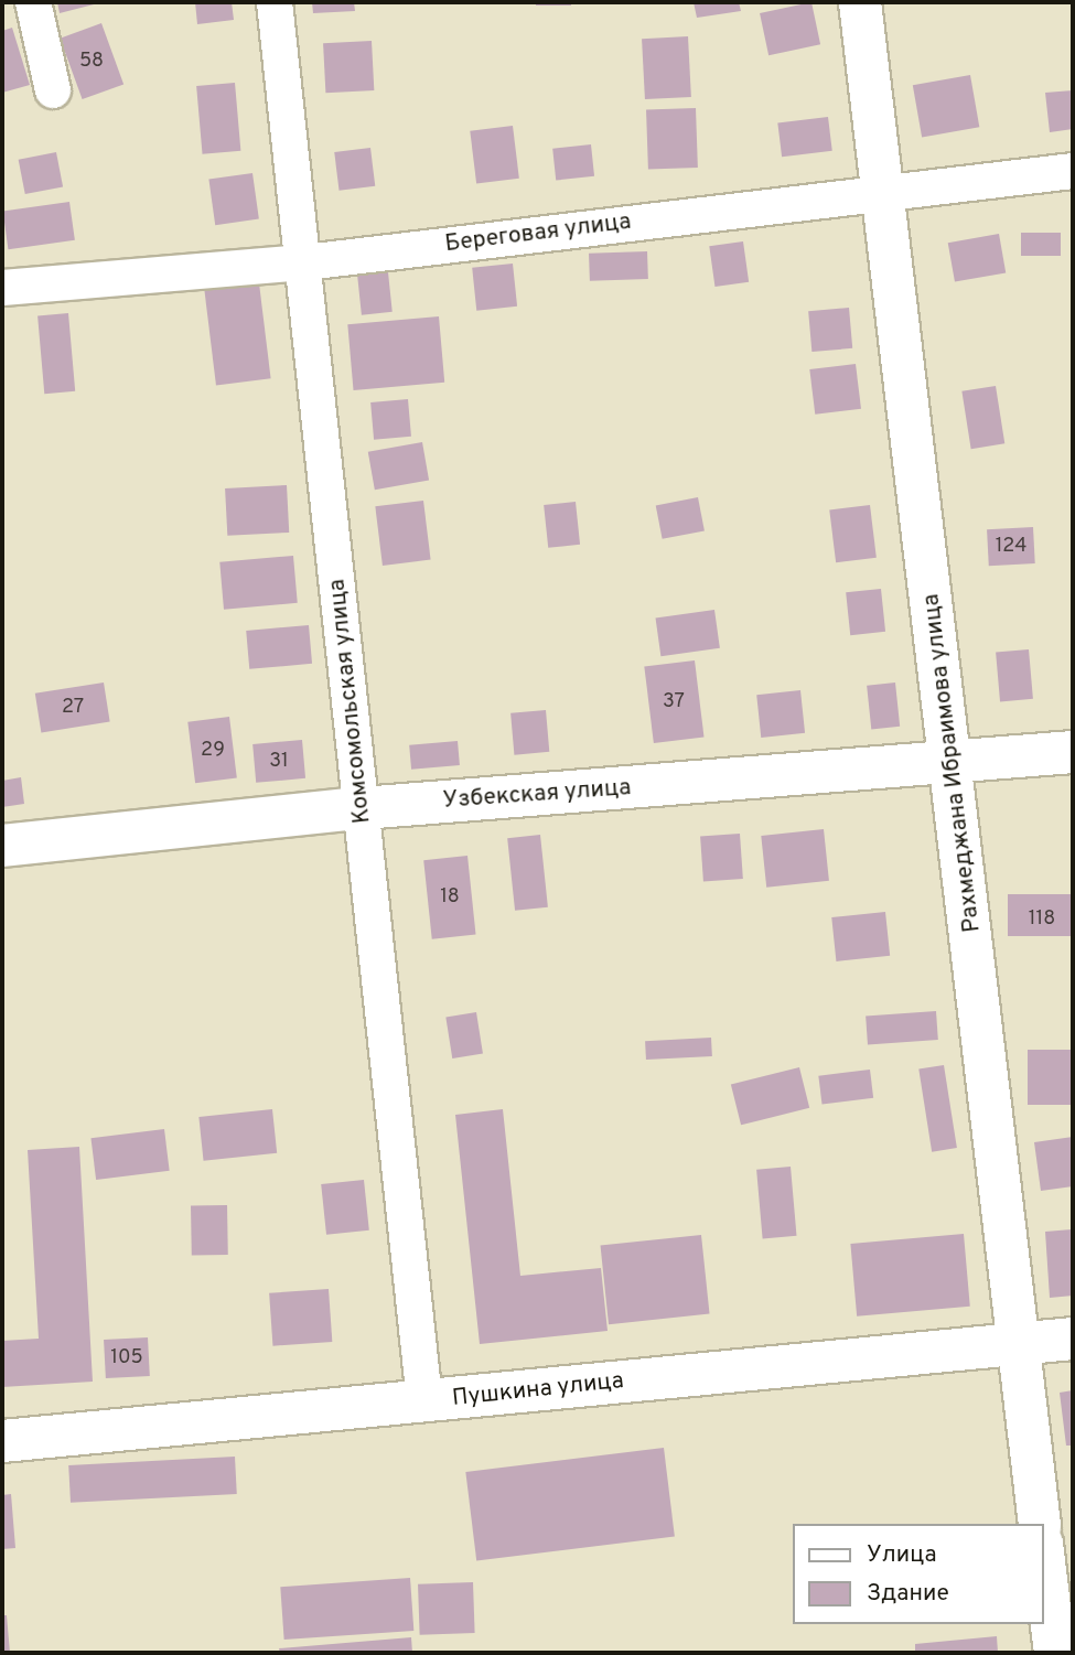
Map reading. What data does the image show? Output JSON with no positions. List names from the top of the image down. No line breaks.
{"streets":{"street":["Береговая улица","Комсомольская улица","Рахмеджана Ибраимова улица","Узбекская улица","Пушкина улица"]},"crossings":[["Береговая улица","Комсомольская улица"],["Береговая улица","Рахмеджана Ибраимова улица"],["Комсомольская улица","Узбекская улица"],["Комсомольская улица","Пушкина улица"],["Рахмеджана Ибраимова улица","Узбекская улица"],["Рахмеджана Ибраимова улица","Пушкина улица"]],"house_numbers":["58","124","37","27","29","31","18","118","105"],"legend":["Улица","Здание"]}
